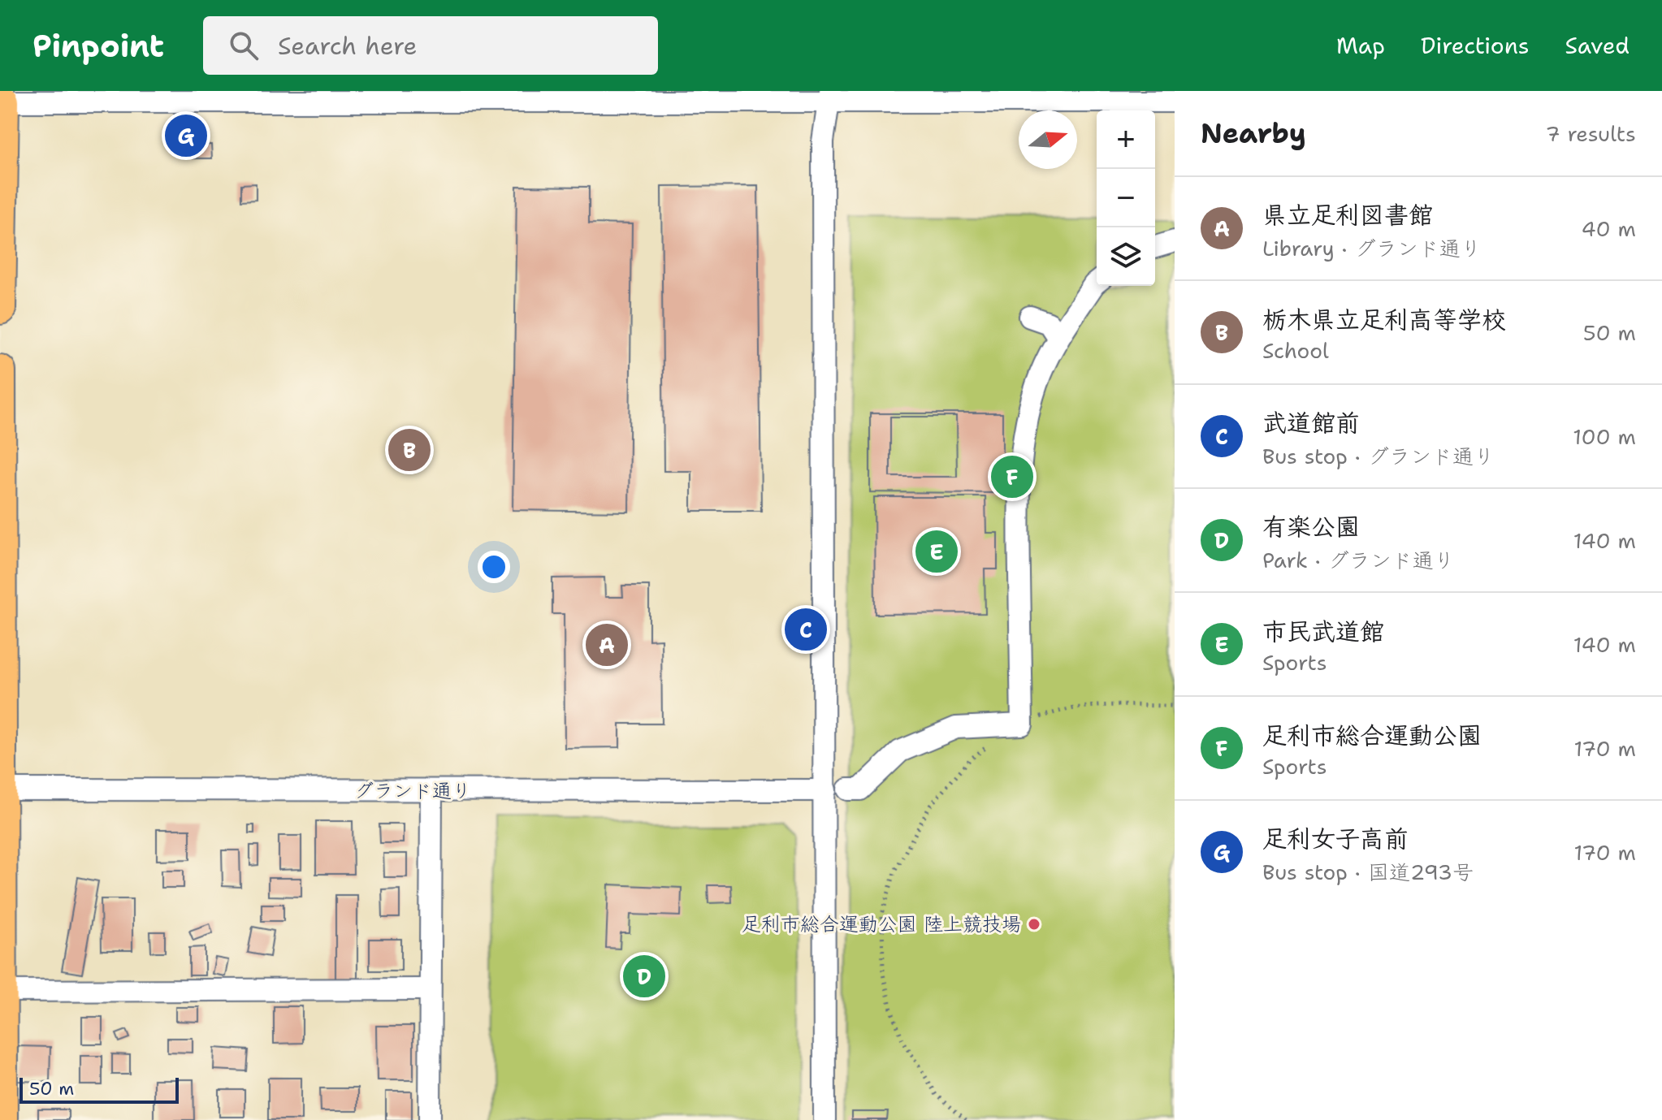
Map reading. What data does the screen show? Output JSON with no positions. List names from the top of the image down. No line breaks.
{"streets":{"street":["グランド通り"]},"places":["足利市総合運動公園 陸上競技場"],"scale_bar":"50 m","north":"right","page":{"header":"Pinpoint","search":"Search here","nav":["Map","Directions","Saved"],"heading":["Nearby","7 results"],"map_buttons":["+","−"],"pins":["G","B","F","E","C","A","D"],"list":[{"mark":"A","name":"県立足利図書館","note":"Library · グランド通り","value":"40 m"},{"mark":"B","name":"栃木県立足利高等学校","note":"School","value":"50 m"},{"mark":"C","name":"武道館前","note":"Bus stop · グランド通り","value":"100 m"},{"mark":"D","name":"有楽公園","note":"Park · グランド通り","value":"140 m"},{"mark":"E","name":"市民武道館","note":"Sports","value":"140 m"},{"mark":"F","name":"足利市総合運動公園","note":"Sports","value":"170 m"},{"mark":"G","name":"足利女子高前","note":"Bus stop · 国道293号","value":"170 m"}],"scale":"50 m"}}
